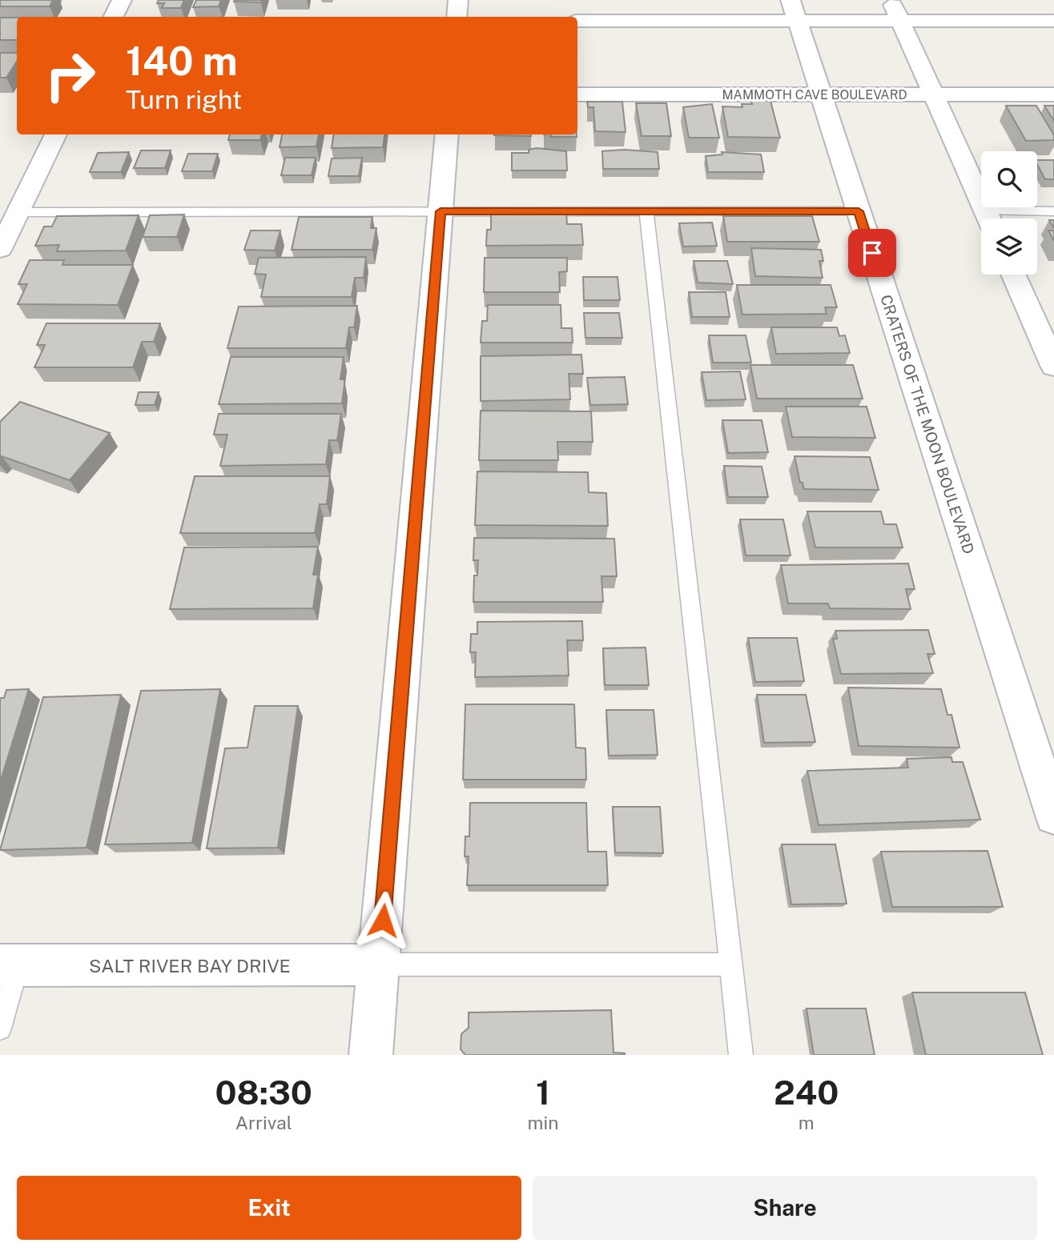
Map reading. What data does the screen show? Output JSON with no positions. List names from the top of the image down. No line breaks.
{"streets":{"street":["MAMMOTH CAVE BOULEVARD","CRATERS OF THE MOON BOULEVARD","SALT RIVER BAY DRIVE"]},"crossings":[["MAMMOTH CAVE BOULEVARD","CRATERS OF THE MOON BOULEVARD"]],"page":{"turn":["140 m","Turn right"],"eta":["08:30","Arrival","1","min","240","m"],"buttons":["Exit","Share"]}}
